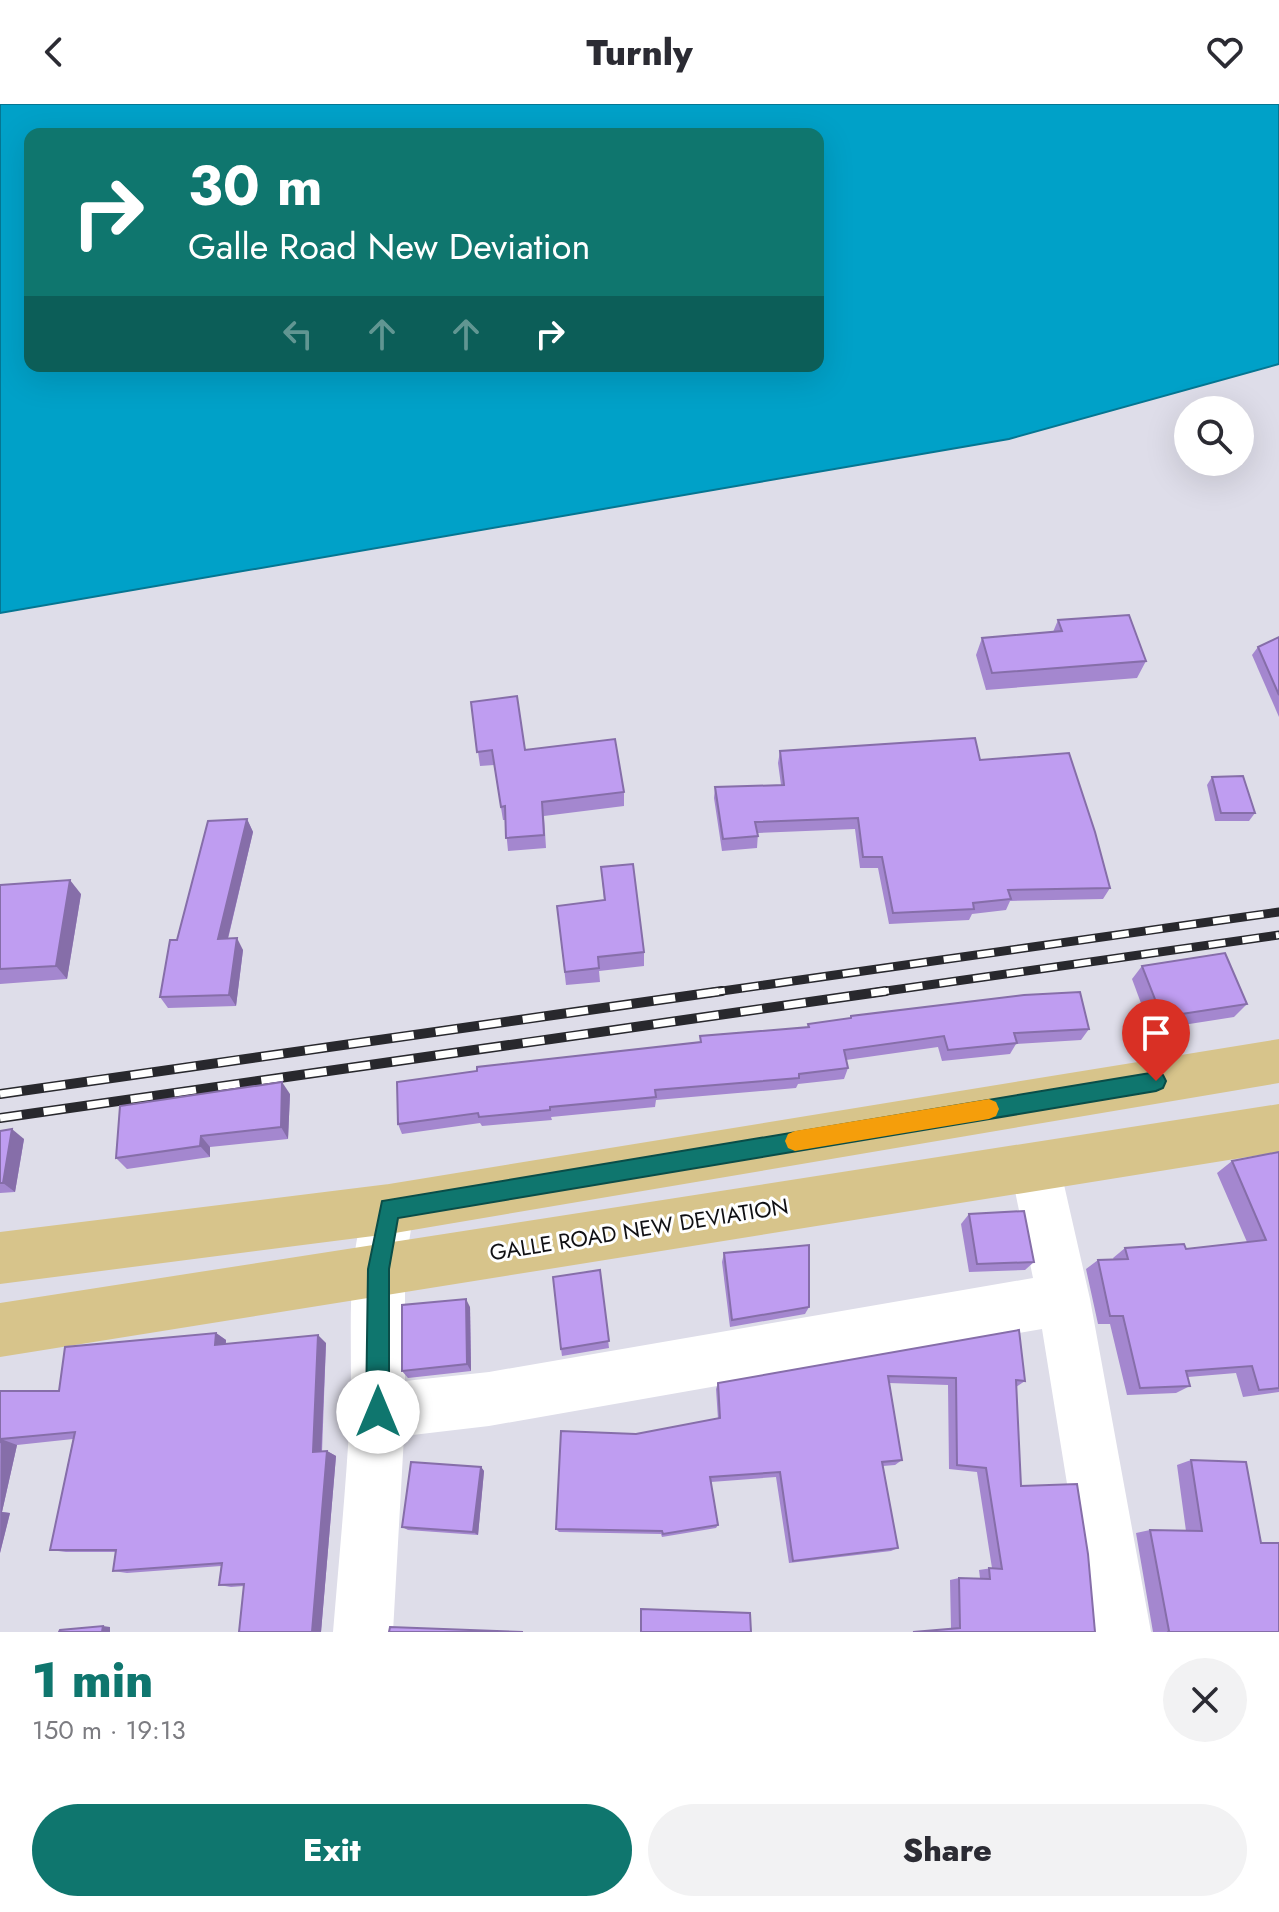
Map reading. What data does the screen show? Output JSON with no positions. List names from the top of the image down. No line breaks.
{"streets":{"main road":["GALLE ROAD NEW DEVIATION"]},"page":{"header":"Turnly","turn":["30 m","Galle Road New Deviation"],"heading":["1 min","150 m · 19:13"],"buttons":["Exit","Share"]}}
